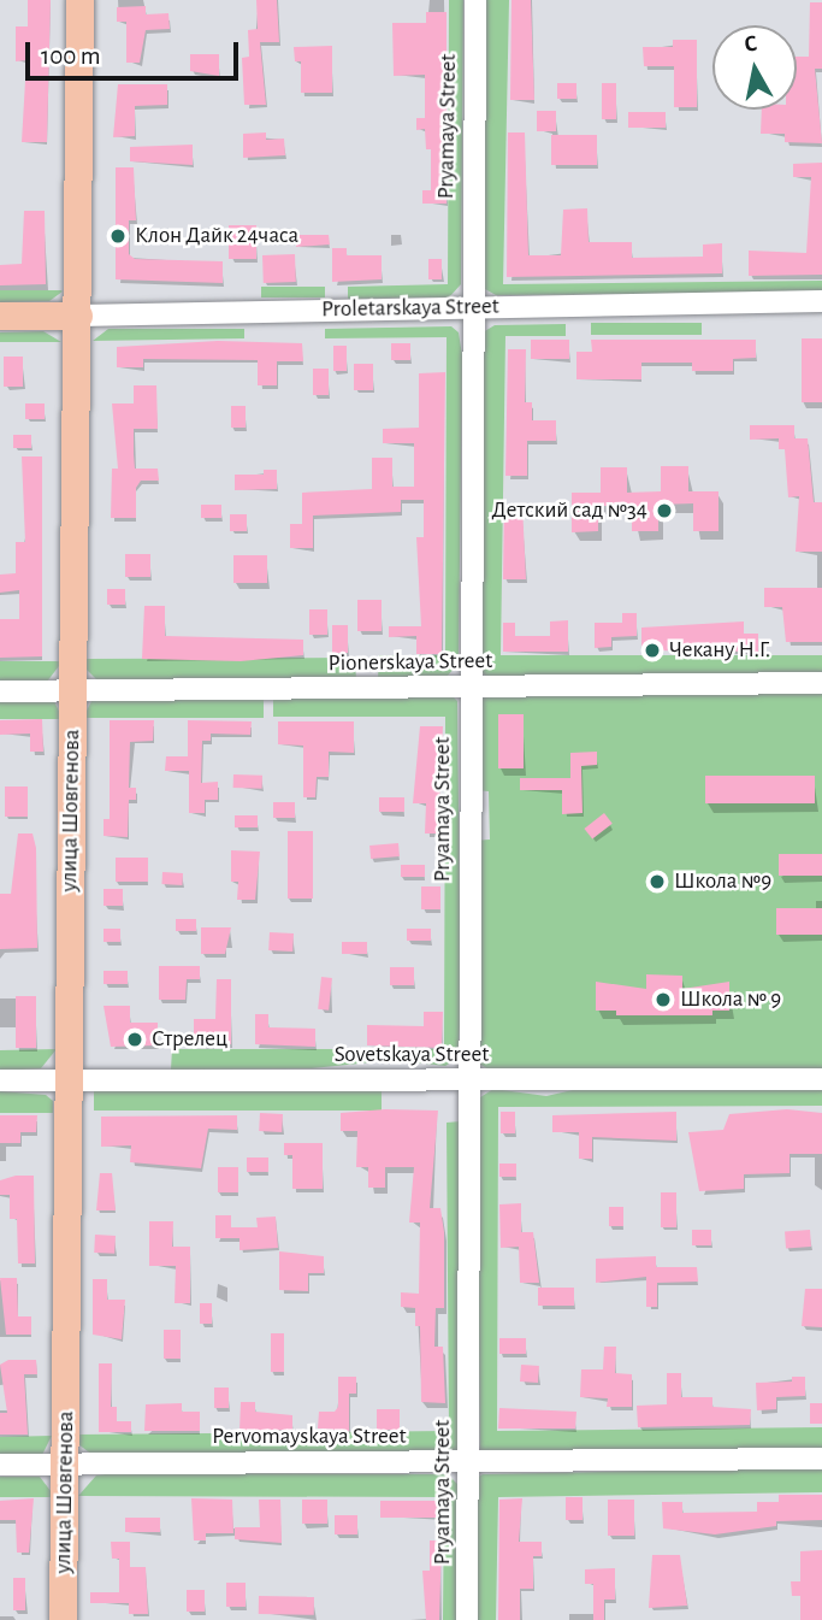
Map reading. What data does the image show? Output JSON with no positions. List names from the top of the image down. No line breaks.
{"streets":{"main road":["Proletarskaya Street","улица Шовгенова"],"street":["Pryamaya Street","Pionerskaya Street","Sovetskaya Street","Pervomayskaya Street"]},"crossings":[["Pryamaya Street","Proletarskaya Street"],["Pryamaya Street","Pionerskaya Street"],["Pryamaya Street","Sovetskaya Street"],["Pryamaya Street","Pervomayskaya Street"],["Proletarskaya Street","улица Шовгенова"],["Pionerskaya Street","улица Шовгенова"],["улица Шовгенова","Sovetskaya Street"],["улица Шовгенова","Pervomayskaya Street"]],"places":["Клон Дайк 24часа","Детский сад №34","Чекану Н.Г.","Школа №9","Школа № 9","Стрелец"],"scale_bar":"100 m","north":"top"}
